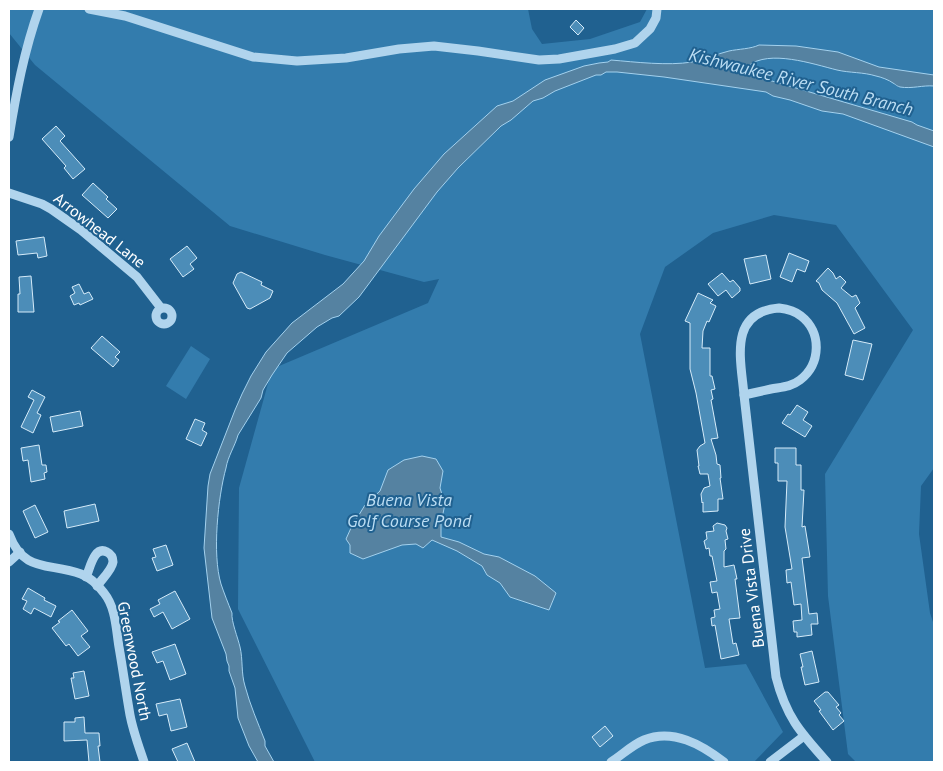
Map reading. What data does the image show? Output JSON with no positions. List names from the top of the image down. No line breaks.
{"streets":{"street":["Arrowhead Lane","Buena Vista Drive","Greenwood North"]},"water":["Kishwaukee River South Branch","Buena Vista Golf Course Pond"]}
